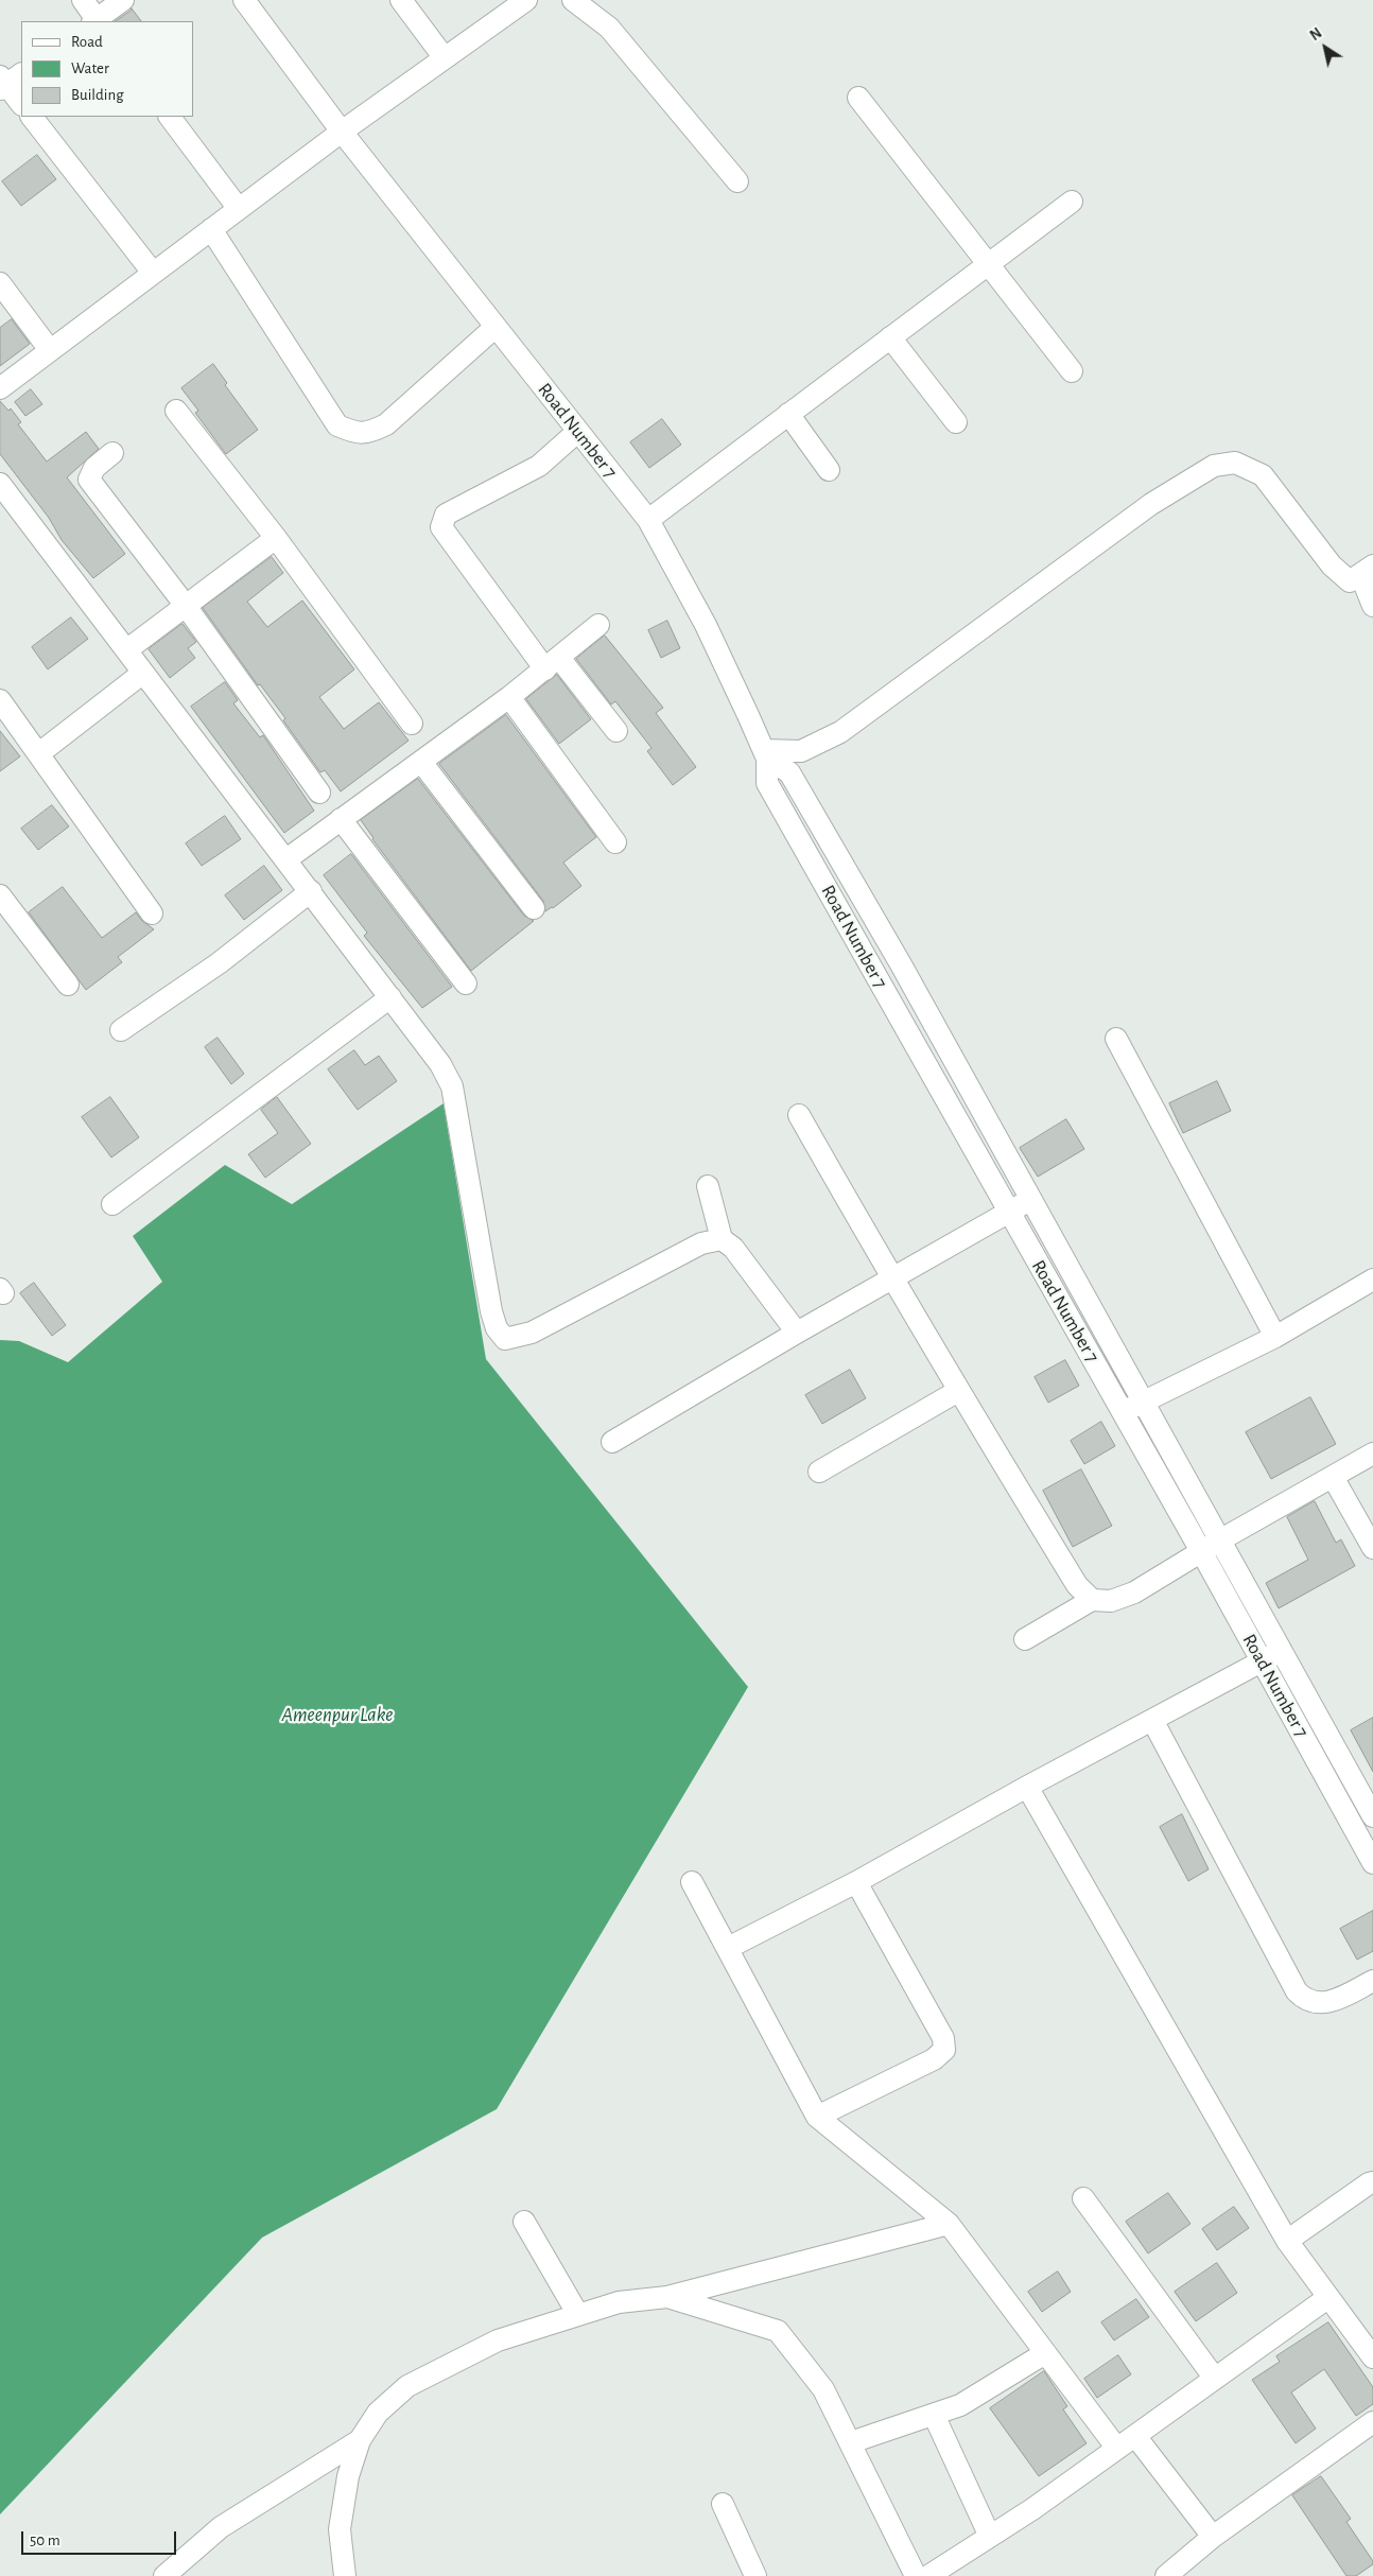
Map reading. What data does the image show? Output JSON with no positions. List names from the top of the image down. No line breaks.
{"streets":{"street":["Road Number 7"]},"water":["Ameenpur Lake"],"legend":["Road","Water","Building"],"scale_bar":"50 m","north":"top left"}
